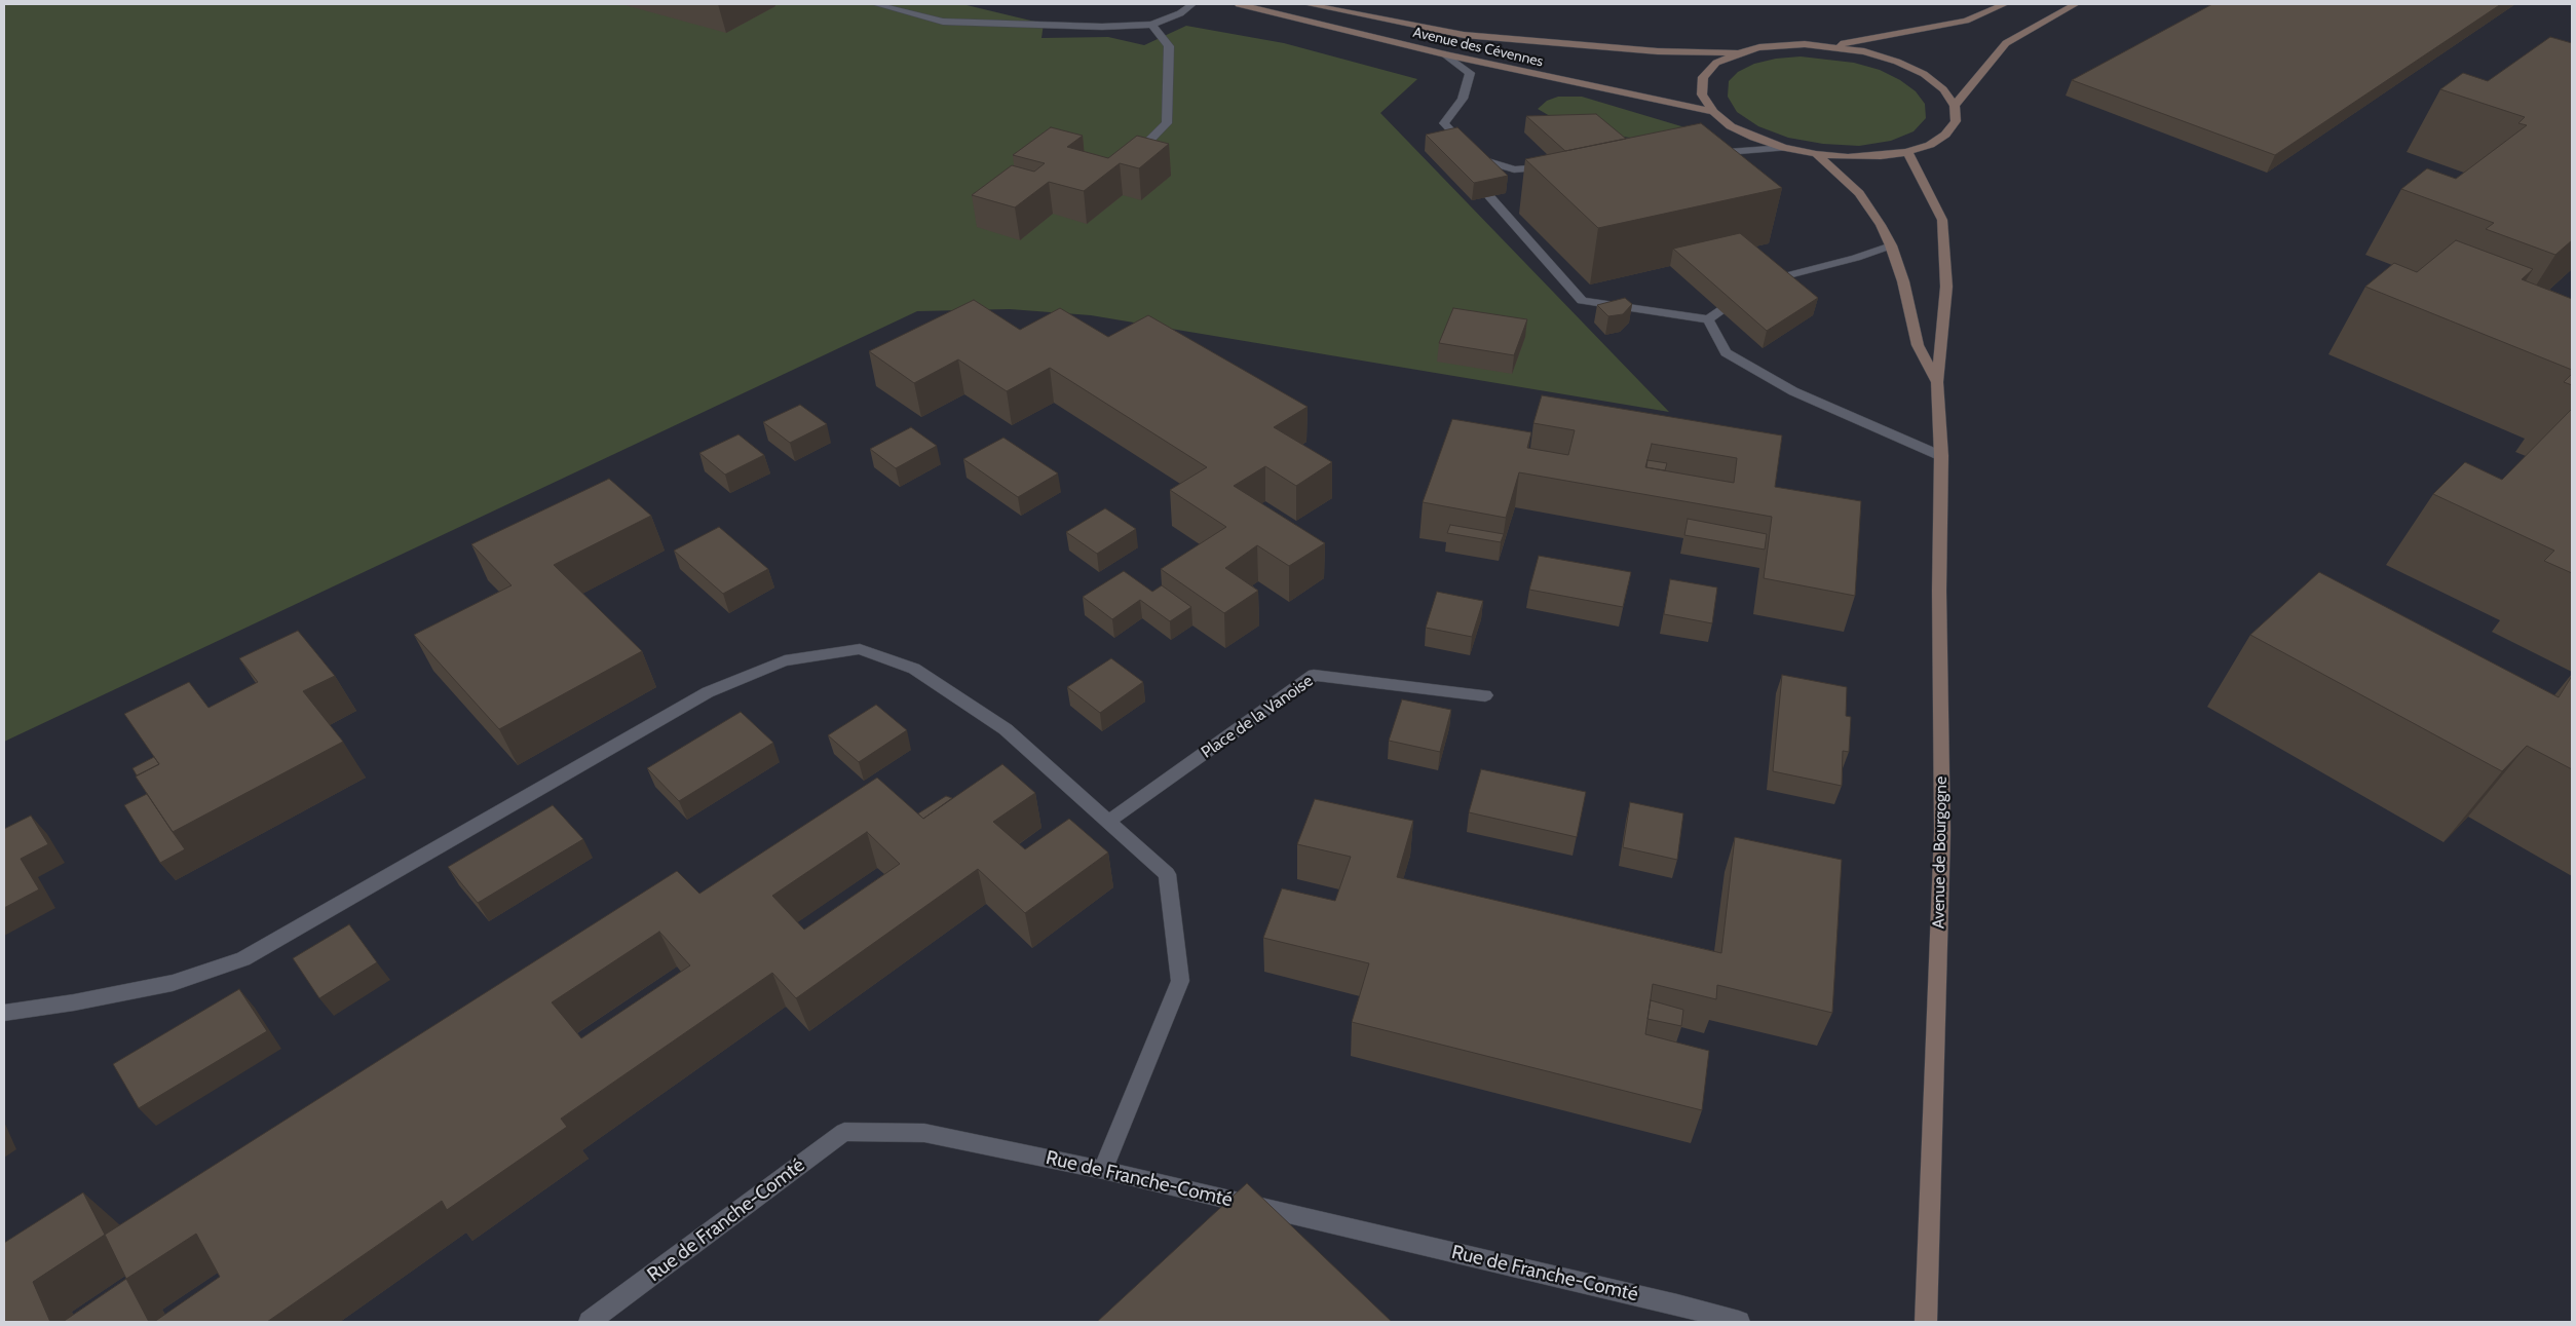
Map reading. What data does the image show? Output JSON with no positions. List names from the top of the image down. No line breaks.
{"streets":{"street":["Avenue des Cévennes","Place de la Vanoise","Avenue de Bourgogne","Rue de Franche-Comté"]}}
